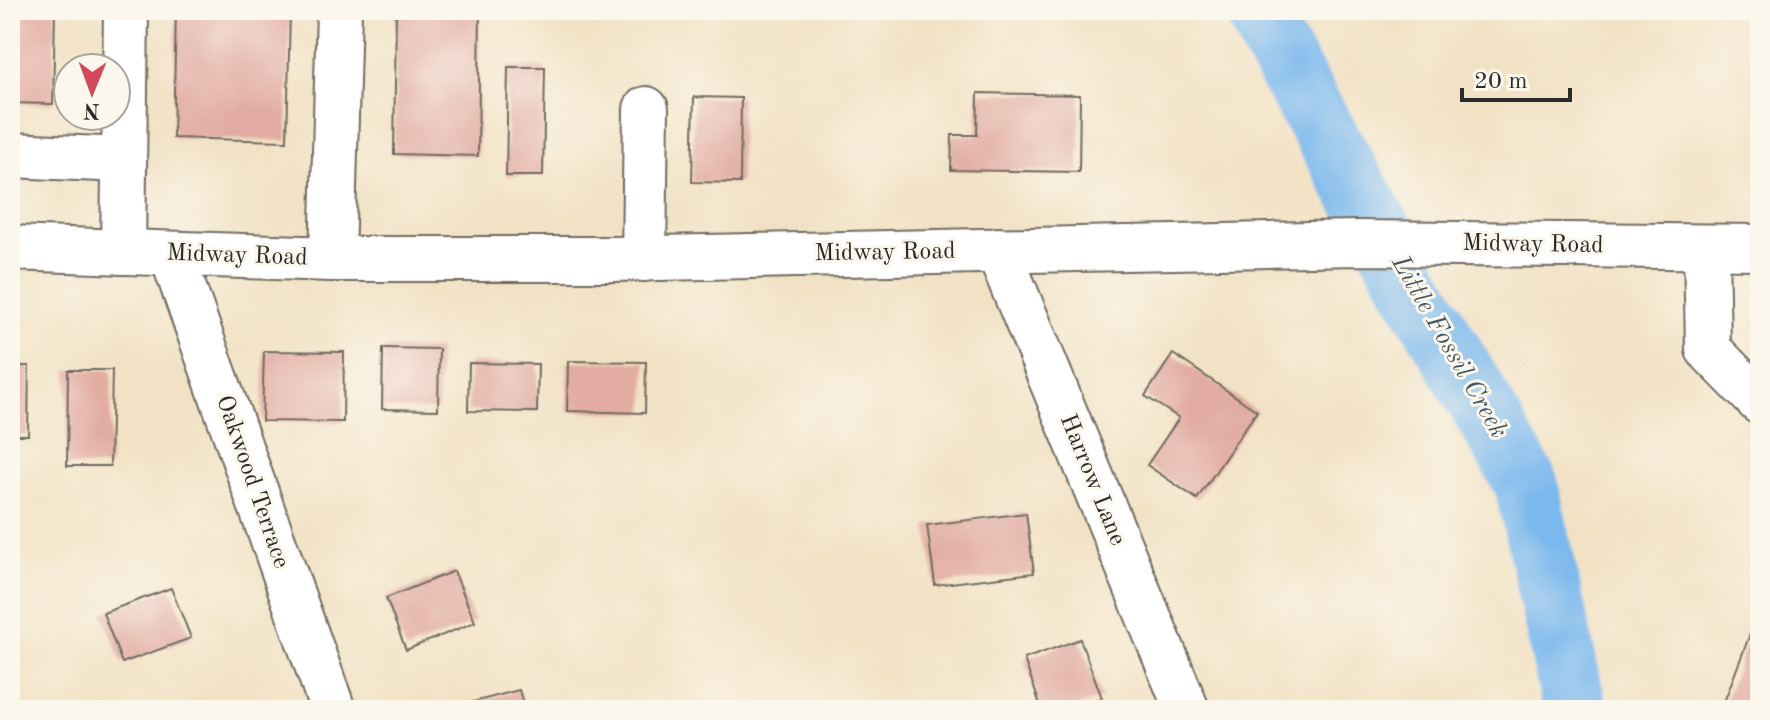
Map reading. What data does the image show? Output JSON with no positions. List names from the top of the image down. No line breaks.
{"streets":{"main road":["Midway Road","Harrow Lane","Oakwood Terrace"]},"crossings":[["Midway Road","Harrow Lane"],["Midway Road","Oakwood Terrace"]],"water":["Little Fossil Creek"],"scale_bar":"20 m","north":"bottom"}
